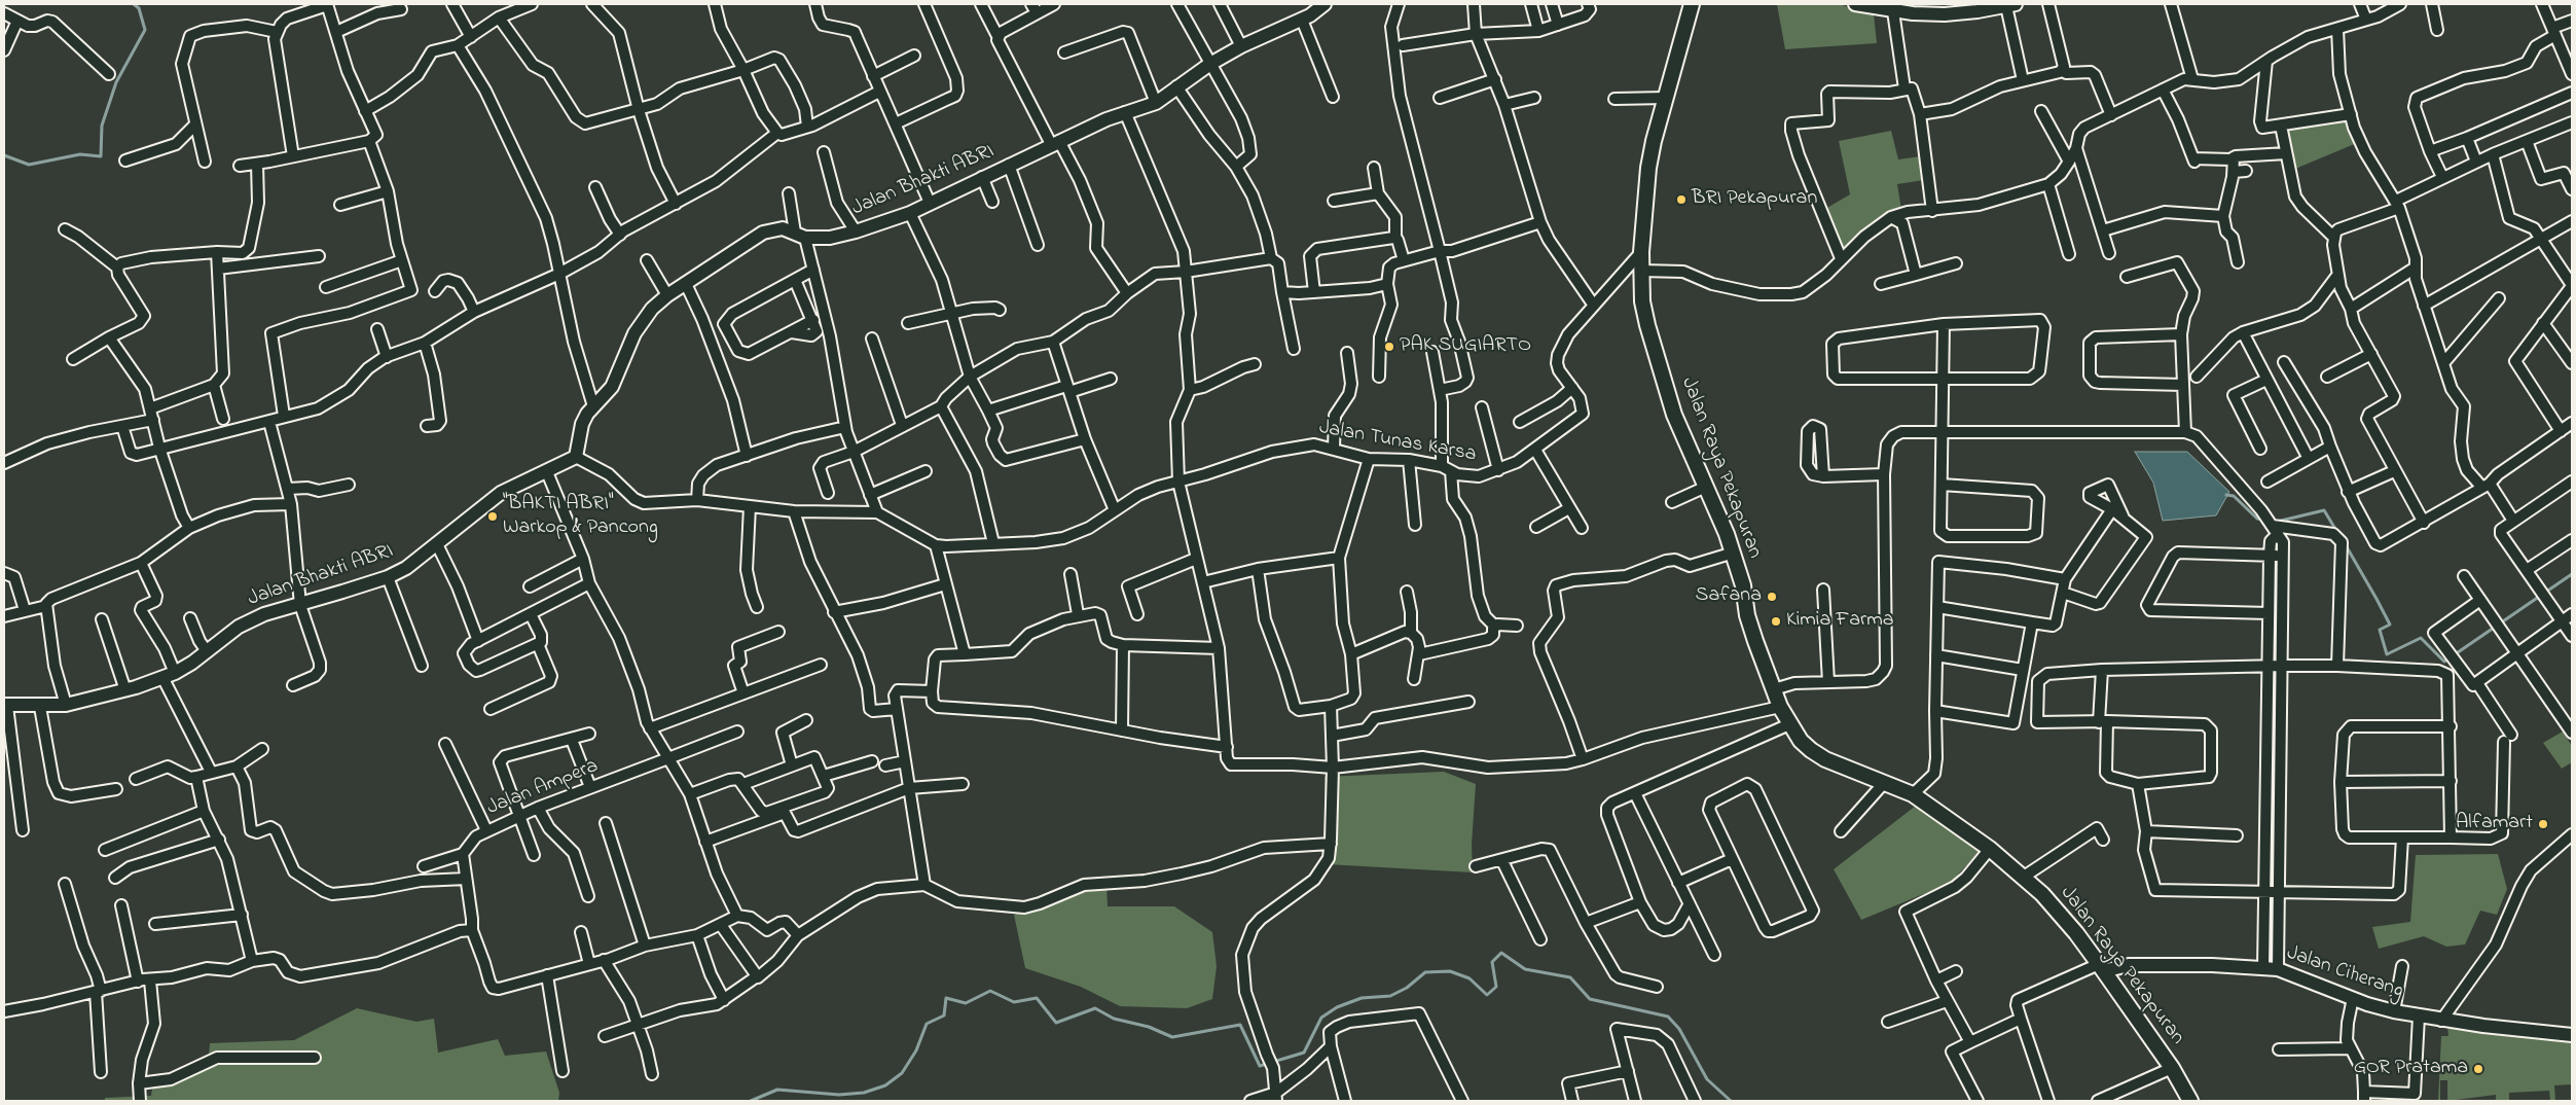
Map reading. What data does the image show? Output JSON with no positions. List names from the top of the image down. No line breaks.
{"streets":{"main road":["Jalan Raya Pekapuran"],"street":["Jalan Bhakti ABRI","Jalan Tunas Karsa","Jalan Ampera","Jalan Ciherang"]},"crossings":[["Jalan Tunas Karsa","Jalan Raya Pekapuran"],["Jalan Raya Pekapuran","Jalan Ciherang"]],"places":["BRI Pekapuran","PAK SUGIARTO","\"BAKTI ABRI\" Warkop & Pancong","Safana","Kimia Farma","Alfamart","GOR Pratama"]}
